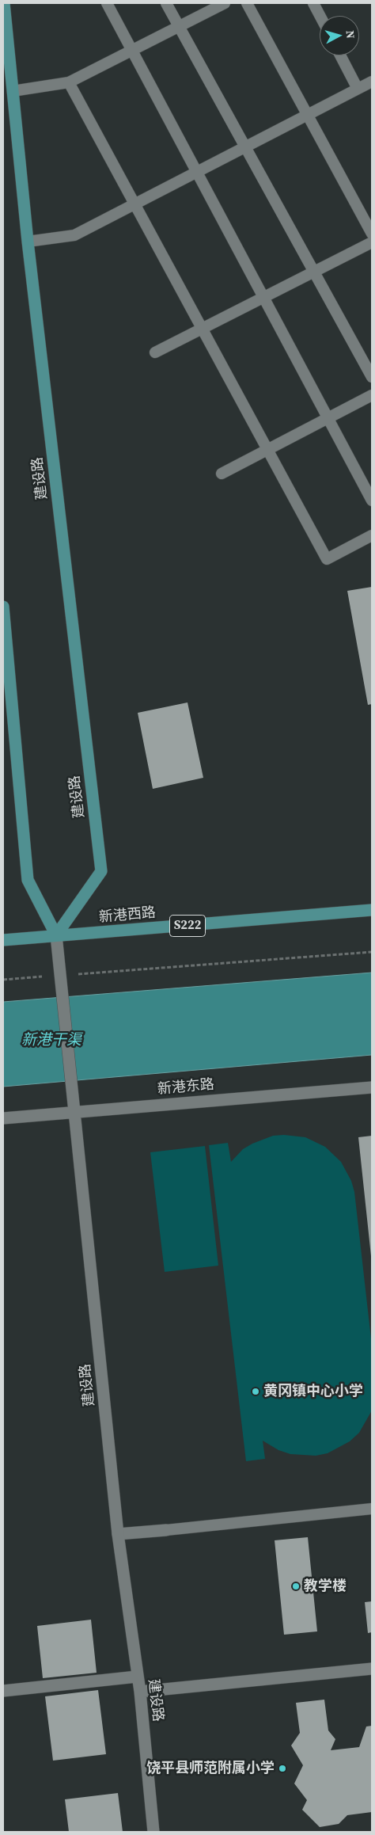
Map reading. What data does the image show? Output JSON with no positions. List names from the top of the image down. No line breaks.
{"streets":{"main road":["建设路","新港西路","S222","新港东路"]},"crossings":[["建设路","新港西路"],["建设路","新港东路"]],"water":["新港干渠"],"places":["黄冈镇中心小学","教学楼","饶平县师范附属小学"],"north":"right"}
